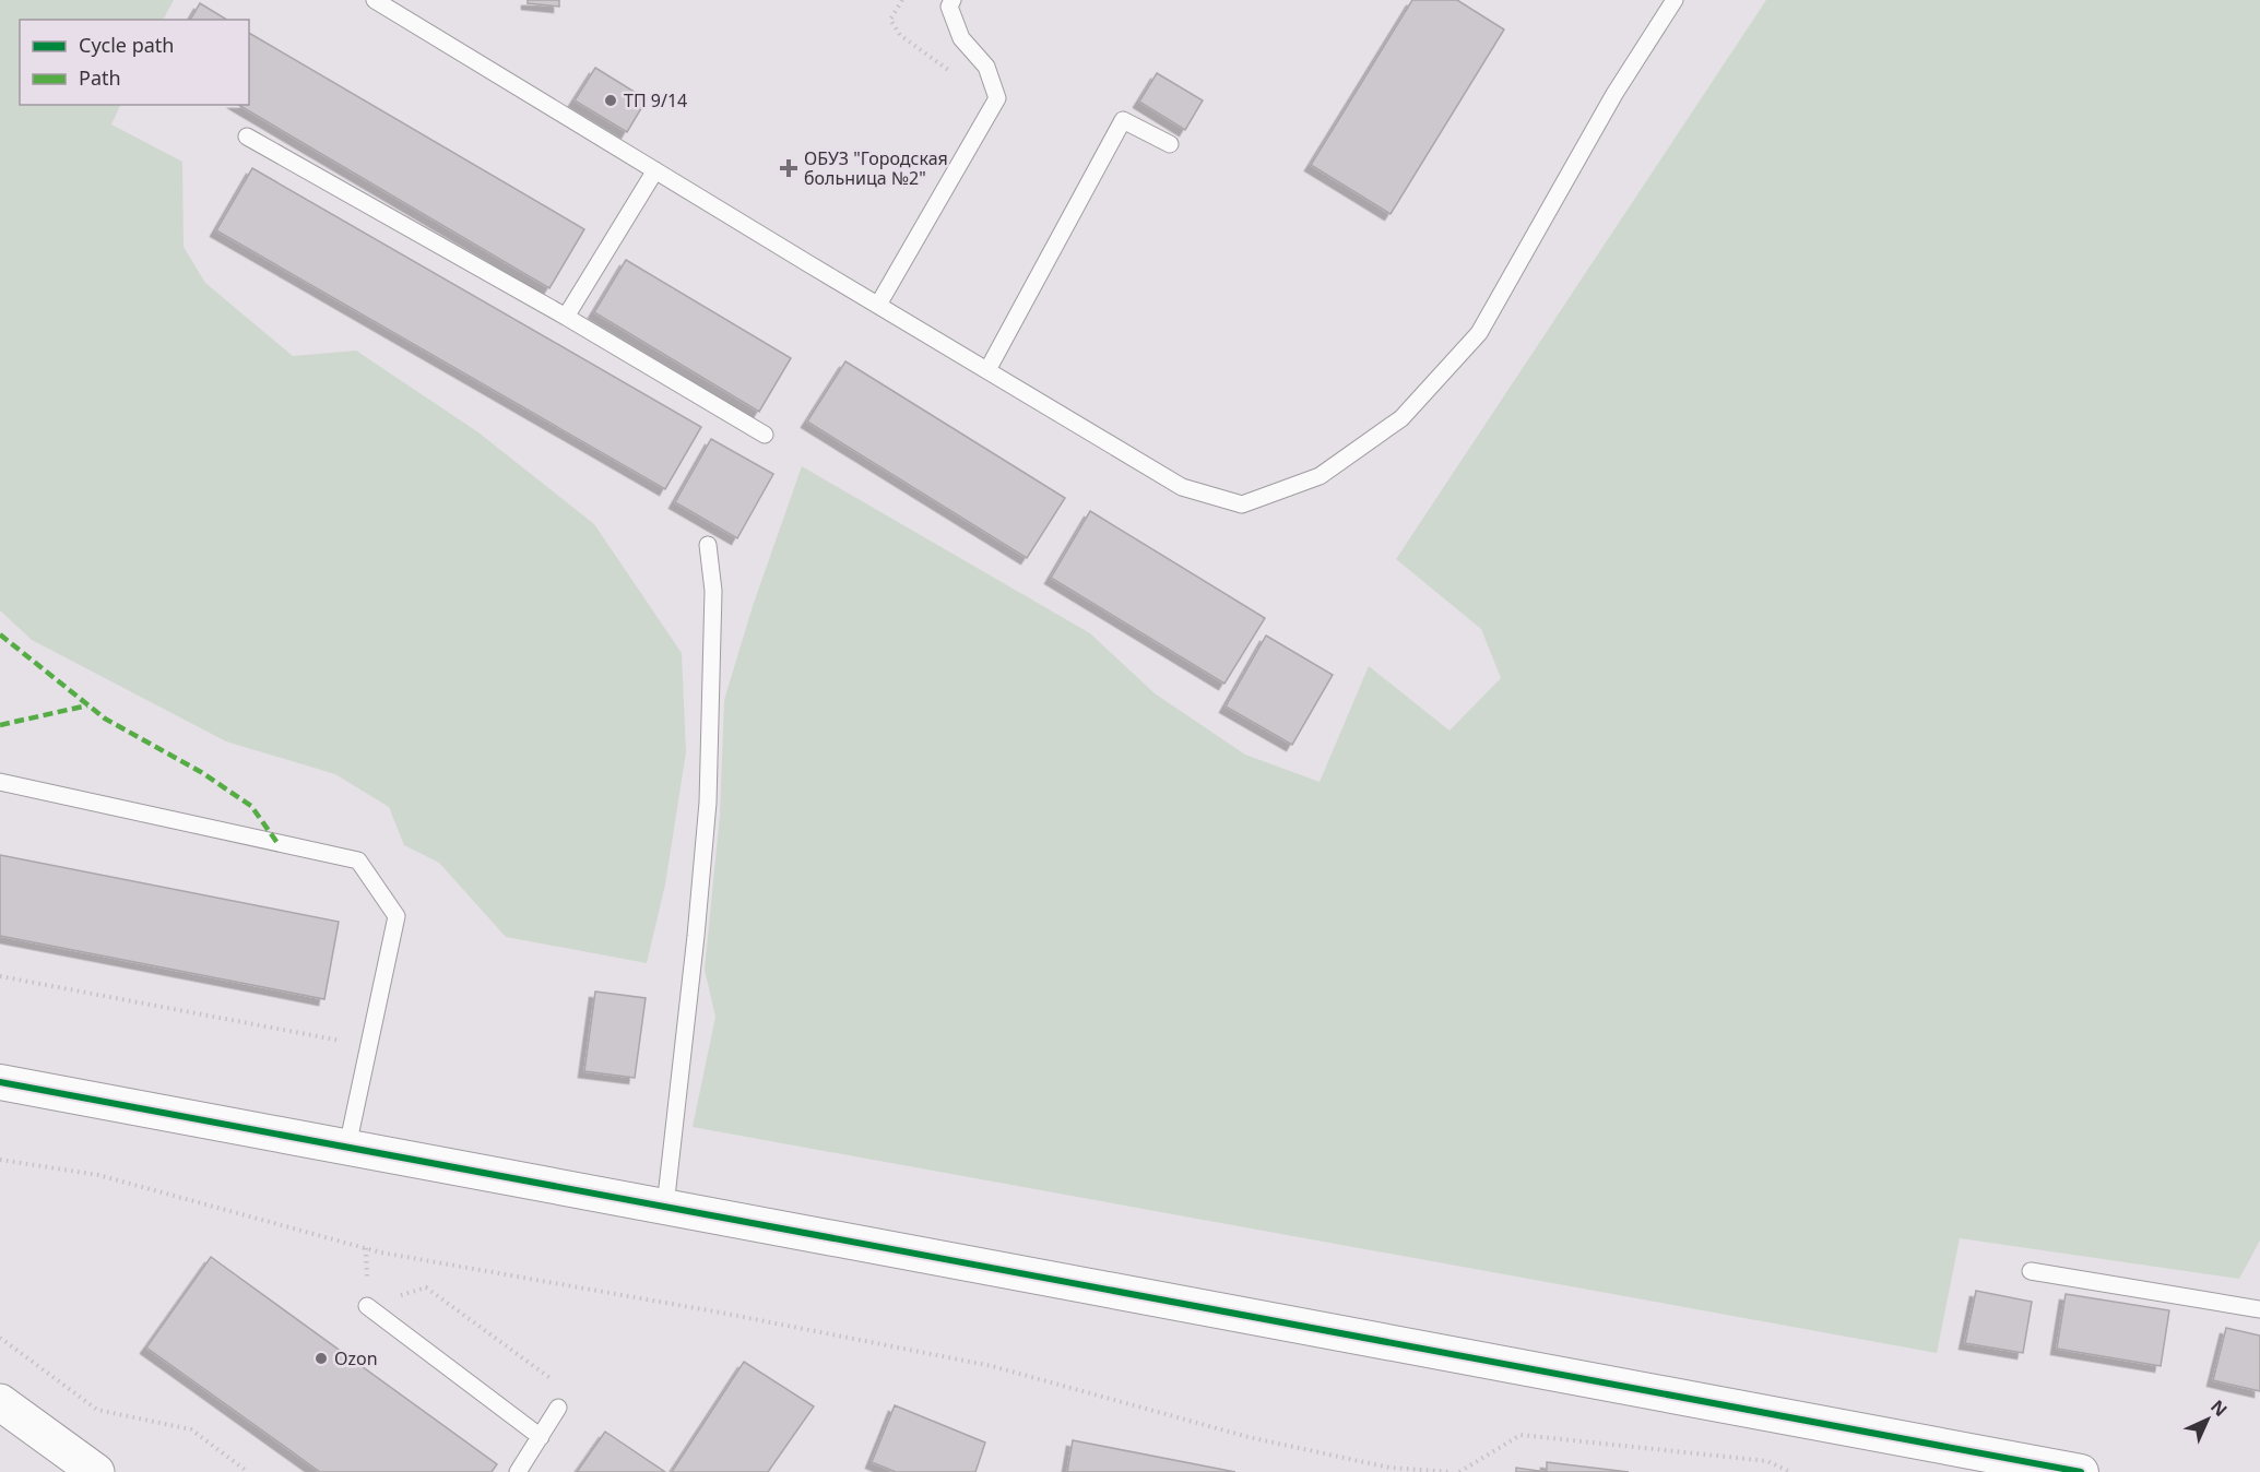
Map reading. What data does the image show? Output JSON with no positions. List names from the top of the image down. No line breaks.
{"places":{"other":["ТП 9/14","Ozon"],"health":["ОБУЗ \"Городская больница №2\""]},"legend":["Cycle path","Path"],"north":"top right"}
